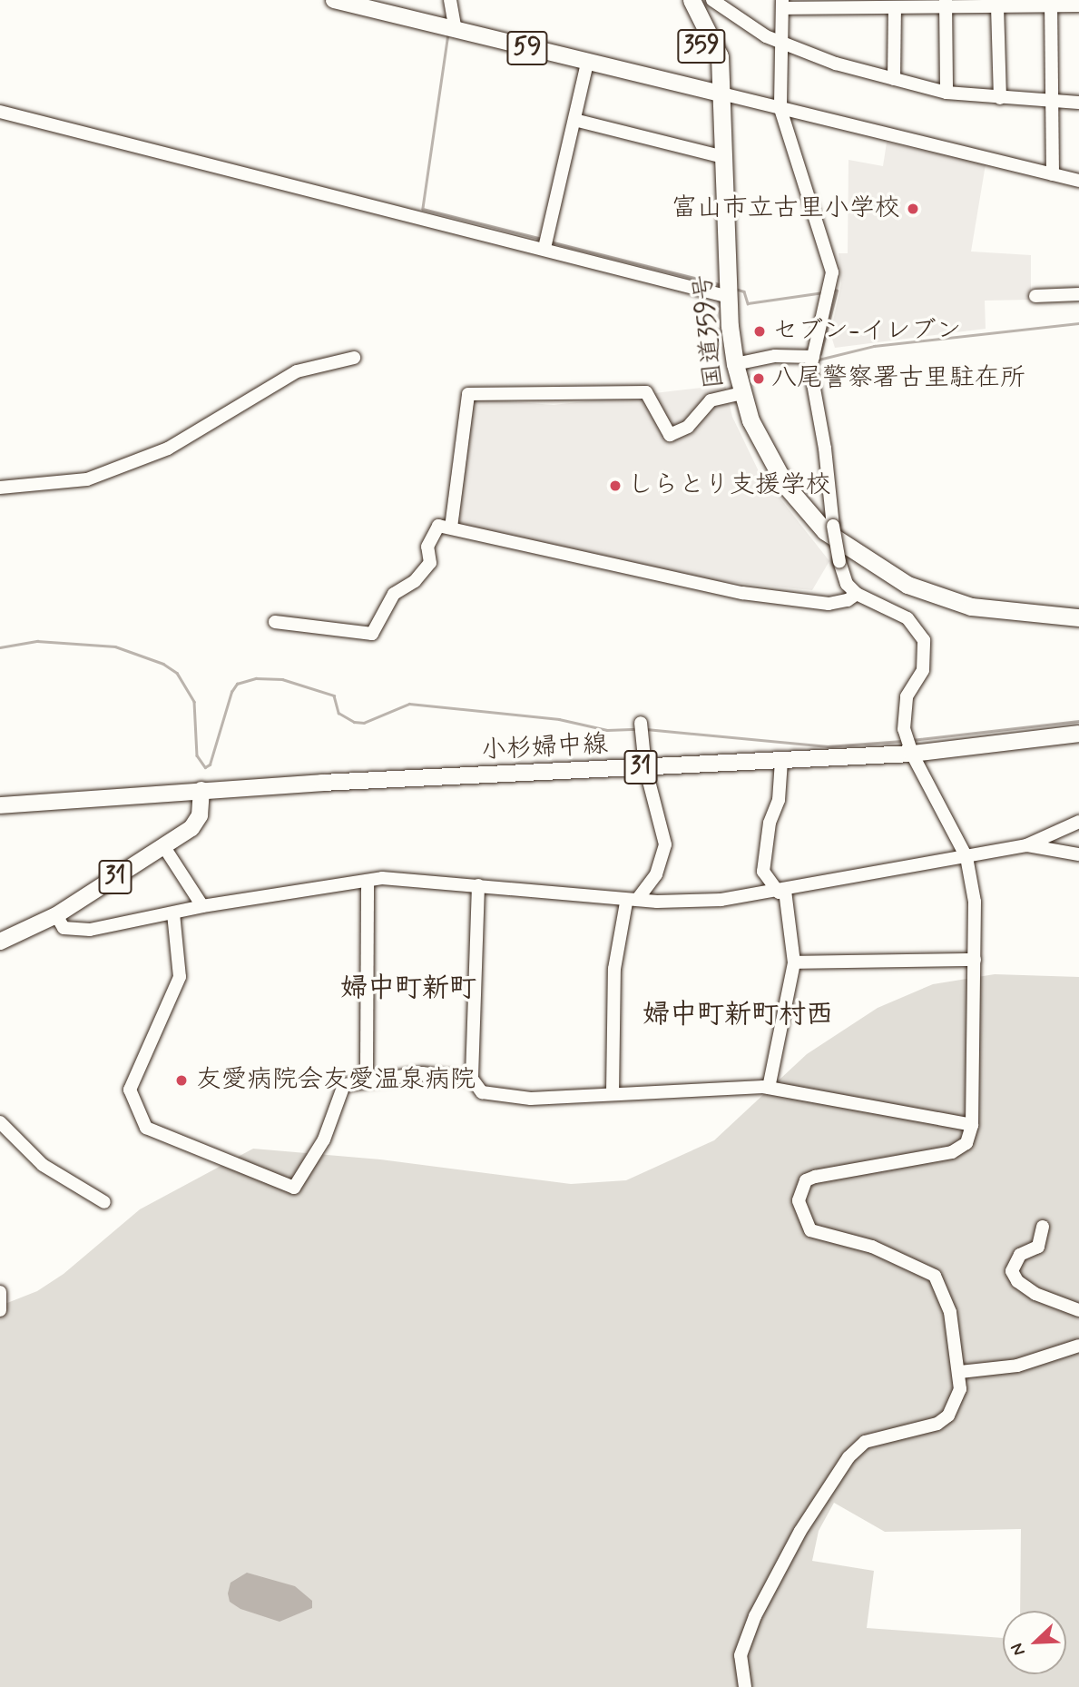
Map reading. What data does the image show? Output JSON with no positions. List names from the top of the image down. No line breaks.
{"streets":{"highway":["359","国道359号"],"main road":["59","小杉婦中線","31"]},"crossings":[["59","国道359号"],["小杉婦中線","31"]],"districts":["婦中町新町","婦中町新町村西"],"places":["富山市立古里小学校","セブン-イレブン","八尾警察署古里駐在所","しらとり支援学校","友愛病院会友愛温泉病院"],"north":"bottom left"}
